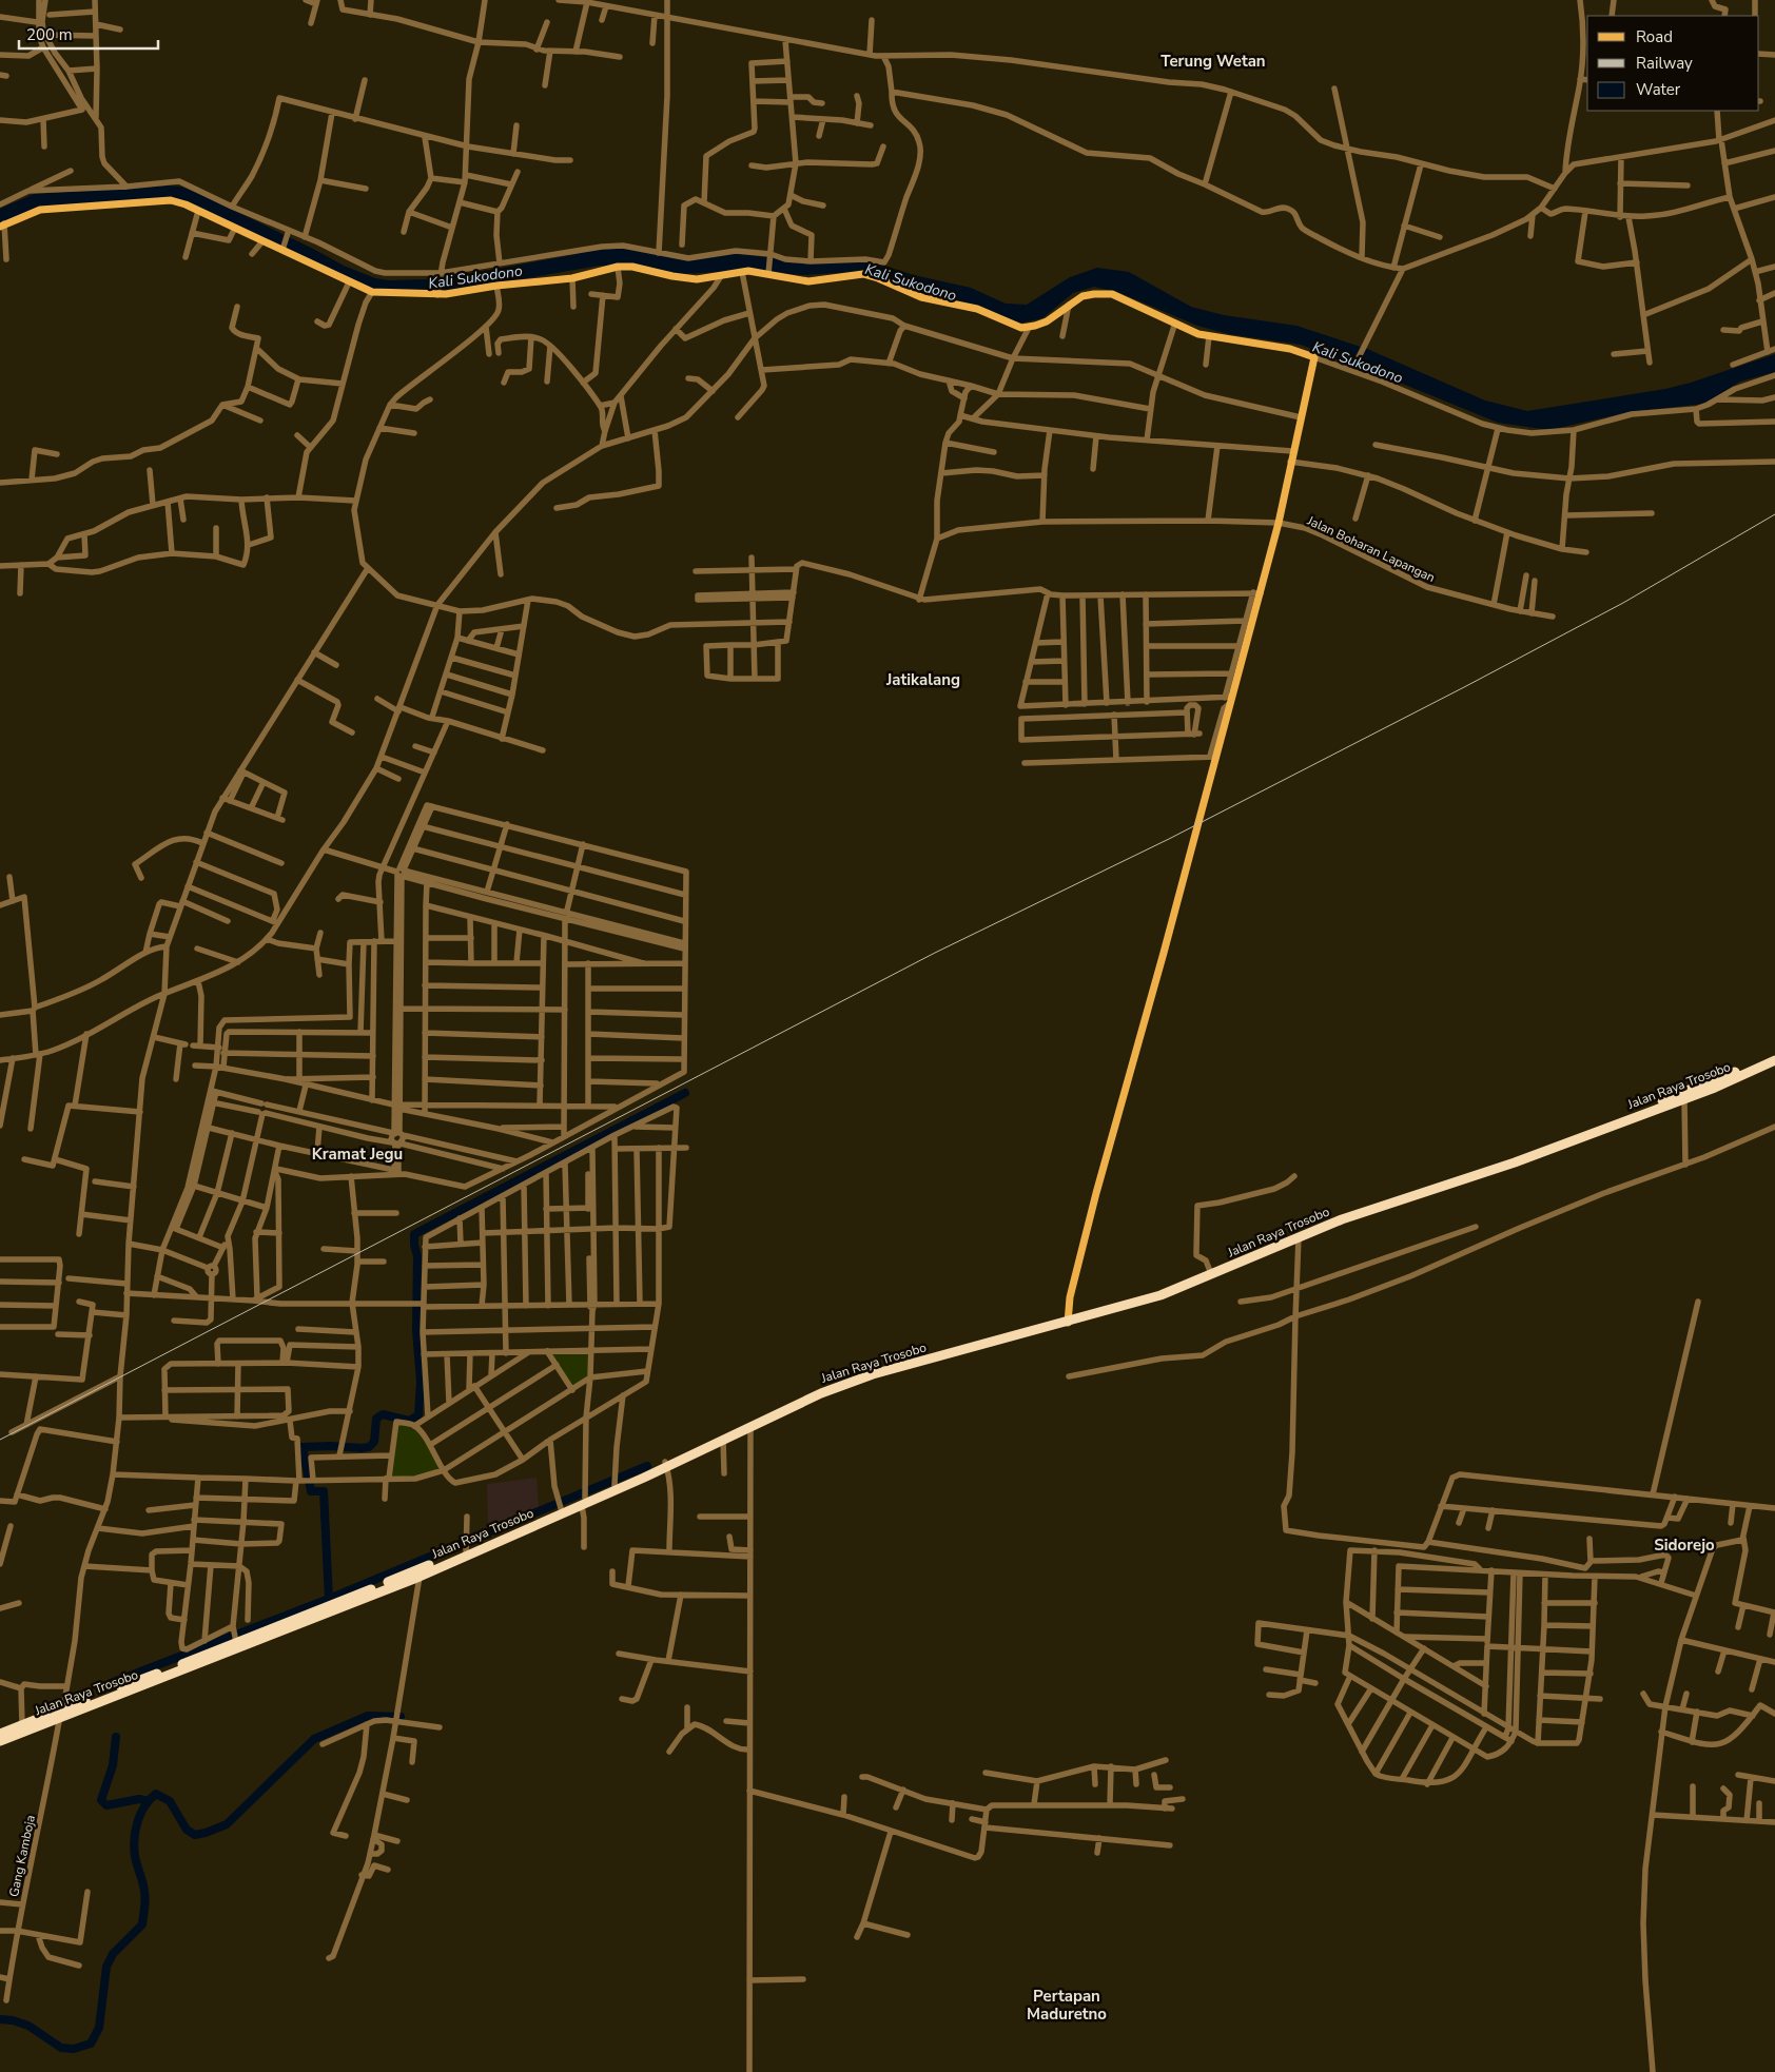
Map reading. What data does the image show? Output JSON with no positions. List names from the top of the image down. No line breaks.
{"streets":{"highway":["Jalan Raya Trosobo"],"street":["Jalan Boharan Lapangan","Gang Kamboja"]},"crossings":[["Jalan Raya Trosobo","Gang Kamboja"]],"districts":["Terung Wetan","Jatikalang","Kramat Jegu","Sidorejo","Pertapan Maduretno"],"water":["Kali Sukodono"],"legend":["Road","Railway","Water"],"scale_bar":"200 m"}
